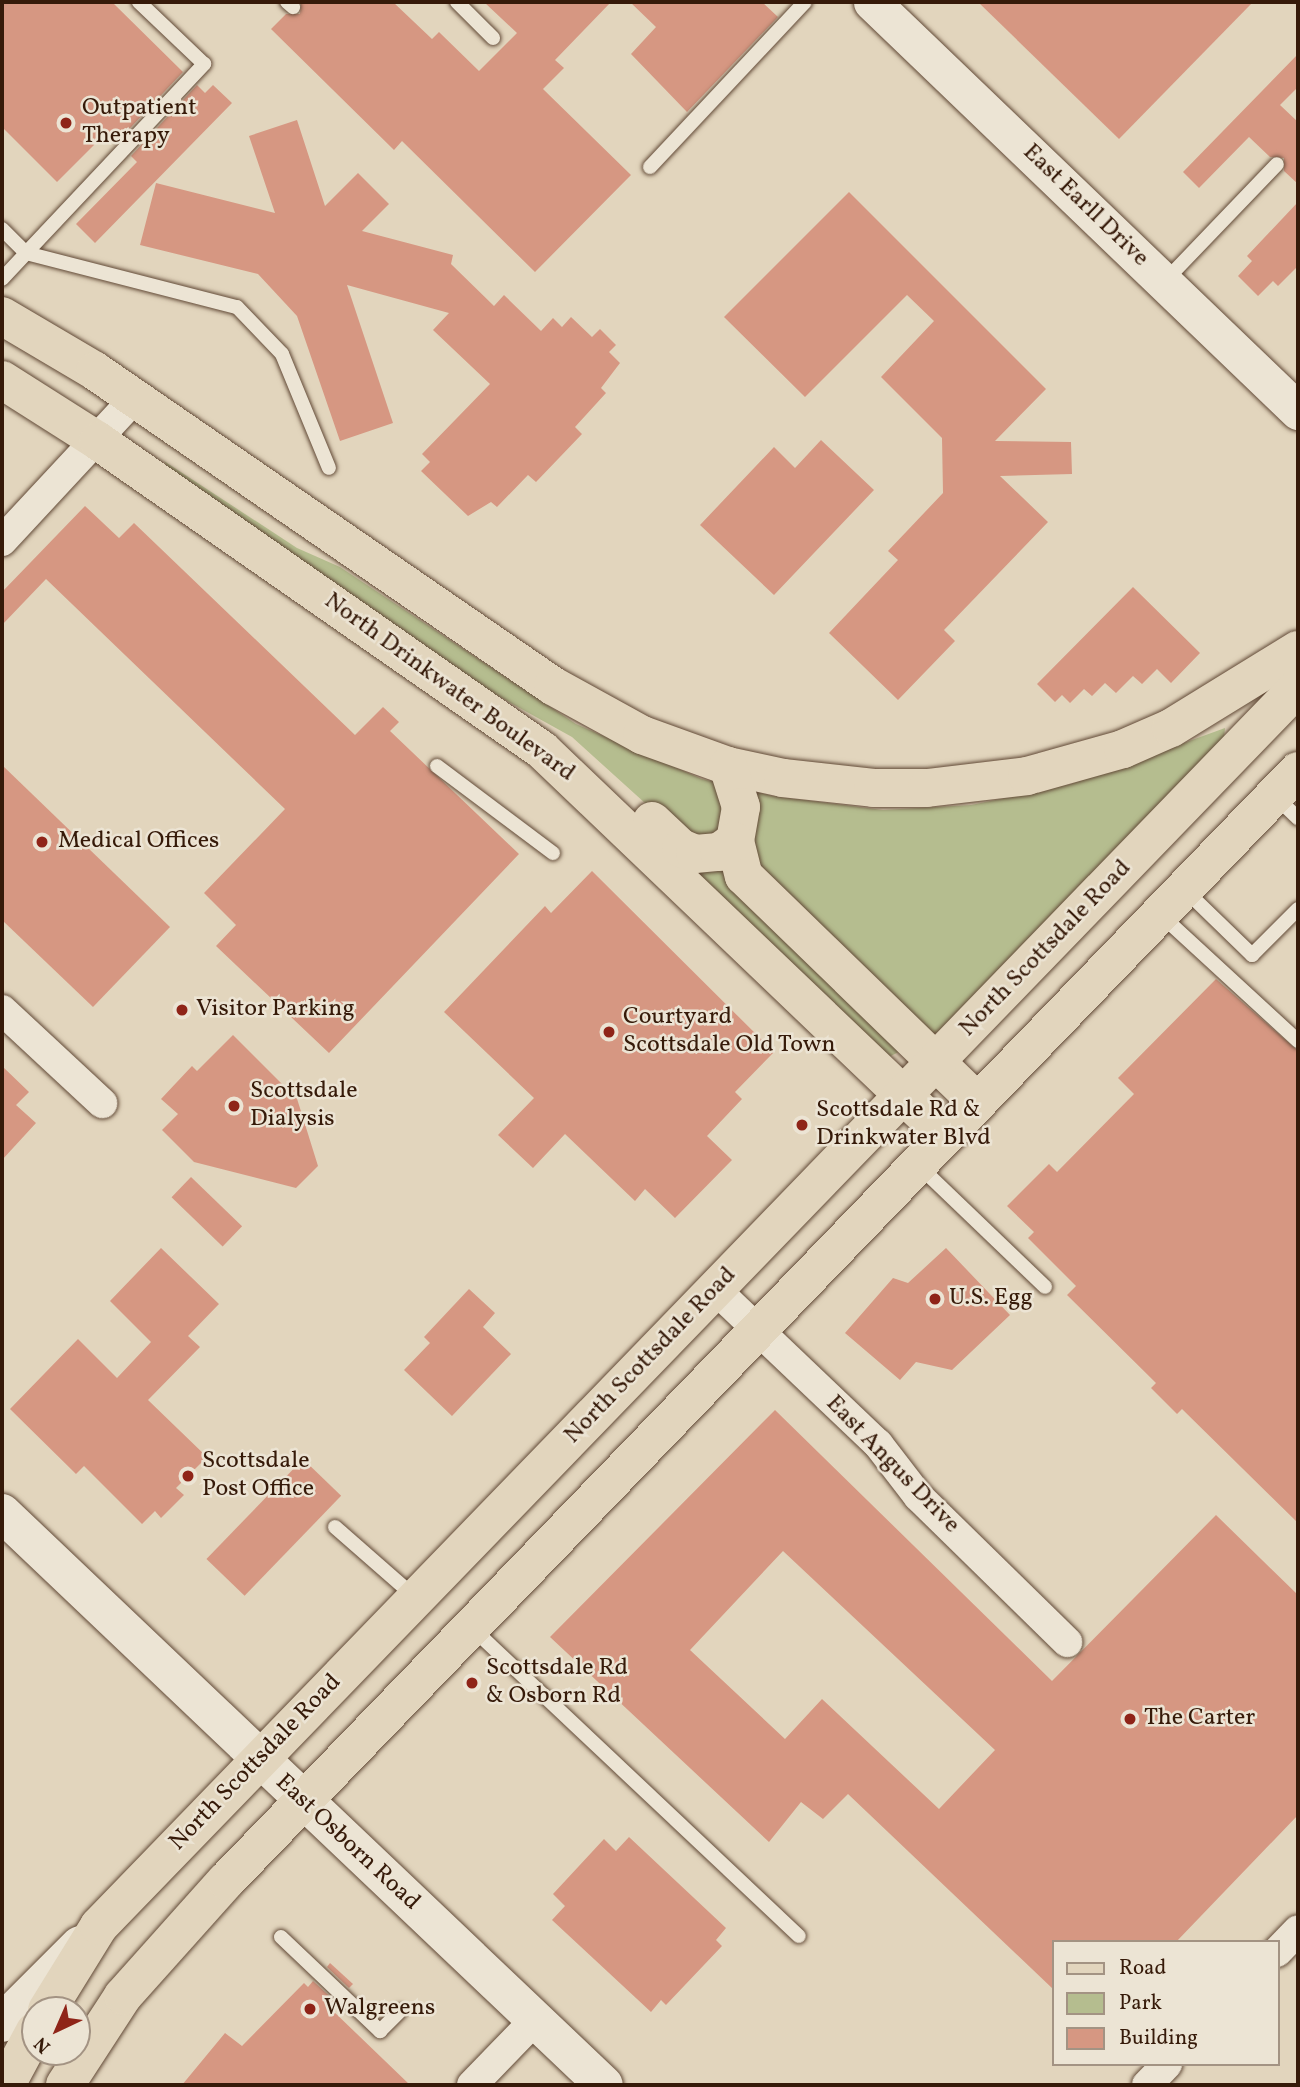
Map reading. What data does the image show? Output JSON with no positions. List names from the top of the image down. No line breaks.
{"streets":{"main road":["North Drinkwater Boulevard","North Scottsdale Road","East Osborn Road"],"street":["East Earll Drive","East Angus Drive"]},"crossings":[["North Drinkwater Boulevard","North Scottsdale Road"],["North Scottsdale Road","East Angus Drive"],["North Scottsdale Road","East Osborn Road"]],"places":["Outpatient Therapy","Medical Offices","Visitor Parking","Courtyard Scottsdale Old Town","Scottsdale Dialysis","Scottsdale Rd & Drinkwater Blvd","U.S. Egg","Scottsdale Post Office","Scottsdale Rd & Osborn Rd","The Carter","Walgreens"],"legend":["Road","Park","Building"],"north":"bottom left"}
